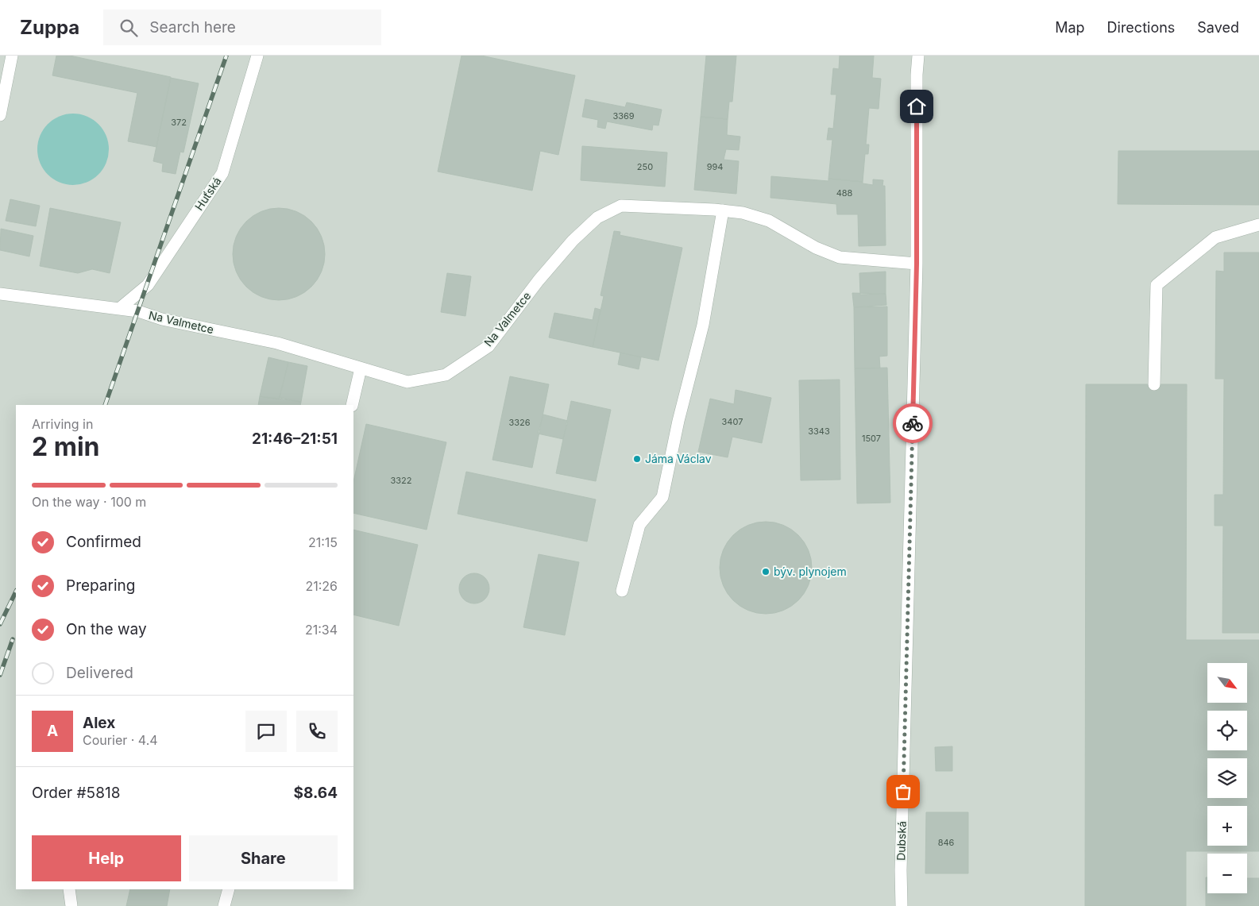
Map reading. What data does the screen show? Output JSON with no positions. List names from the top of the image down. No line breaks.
{"streets":{"street":["Huťská","Na Valmetce","Dubská"]},"crossings":[["Huťská","Na Valmetce"],["Na Valmetce","Dubská"]],"places":["Jáma Václav","býv. plynojem"],"house_numbers":["3369","372","250","994","488","3407","3326","3343","1507","3322","846"],"north":"bottom right","page":{"header":"Zuppa","search":"Search here","nav":["Map","Directions","Saved"],"heading":["2 min","Arriving in","21:46–21:51"],"panel":["Alex","Courier · 4.4","Order #5818","$8.64"],"bar":"On the way · 100 m","list":[["Confirmed","21:15"],["Preparing","21:26"],["On the way","21:34"],"Delivered"],"map_buttons":["+","−"],"round":"A","buttons":["Help","Share"]}}
